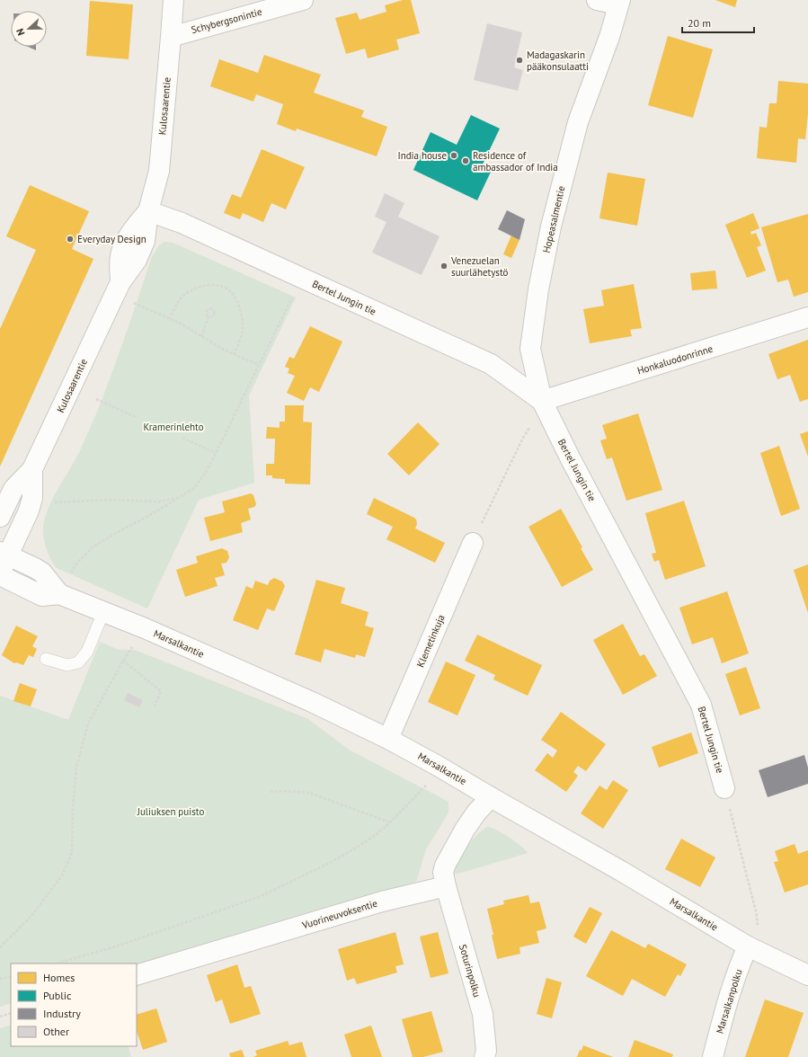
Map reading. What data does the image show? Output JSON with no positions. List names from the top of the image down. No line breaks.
{"streets":{"street":["Schybergsonintie","Kulosaarentie","Hopeasalmentie","Bertel Jungin tie","Honkaluodonrinne","Klemetinkuja","Marsalkantie","Vuorineuvoksentie","Soturinpolku","Marsalkanpolku"]},"crossings":[["Schybergsonintie","Kulosaarentie"],["Kulosaarentie","Bertel Jungin tie"],["Kulosaarentie","Marsalkantie"],["Hopeasalmentie","Bertel Jungin tie"],["Hopeasalmentie","Honkaluodonrinne"],["Bertel Jungin tie","Honkaluodonrinne"],["Klemetinkuja","Marsalkantie"],["Marsalkantie","Marsalkanpolku"],["Vuorineuvoksentie","Soturinpolku"]],"parks":["Kramerinlehto","Juliuksen puisto"],"places":["Madagaskarin pääkonsulaatti","India house","Residence of ambassador of India","Everyday Design","Venezuelan suurlähetystö"],"legend":["Homes","Public","Industry","Other"],"scale_bar":"20 m","north":"left"}
